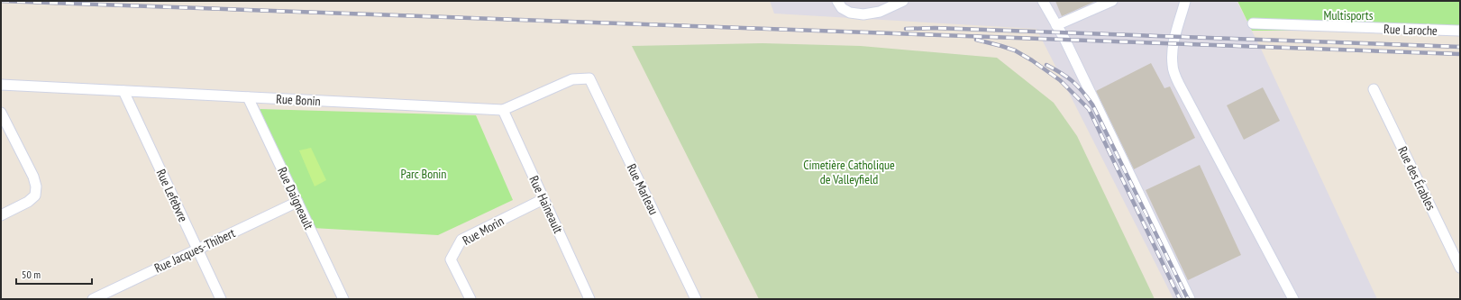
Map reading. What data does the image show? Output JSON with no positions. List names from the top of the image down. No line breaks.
{"streets":{"street":["Rue Laroche","Rue Bonin","Rue des Érables","Rue Marleau","Rue Lefebvre","Rue Daigneault","Rue Haineault","Rue Morin","Rue Jacques-Thibert"]},"crossings":[["Rue Bonin","Rue Marleau"],["Rue Bonin","Rue Lefebvre"],["Rue Bonin","Rue Daigneault"],["Rue Bonin","Rue Haineault"],["Rue Lefebvre","Rue Jacques-Thibert"],["Rue Daigneault","Rue Jacques-Thibert"],["Rue Haineault","Rue Morin"]],"parks":["Multisports","Cimetière Catholique de Valleyfield","Parc Bonin"],"scale_bar":"50 m"}
